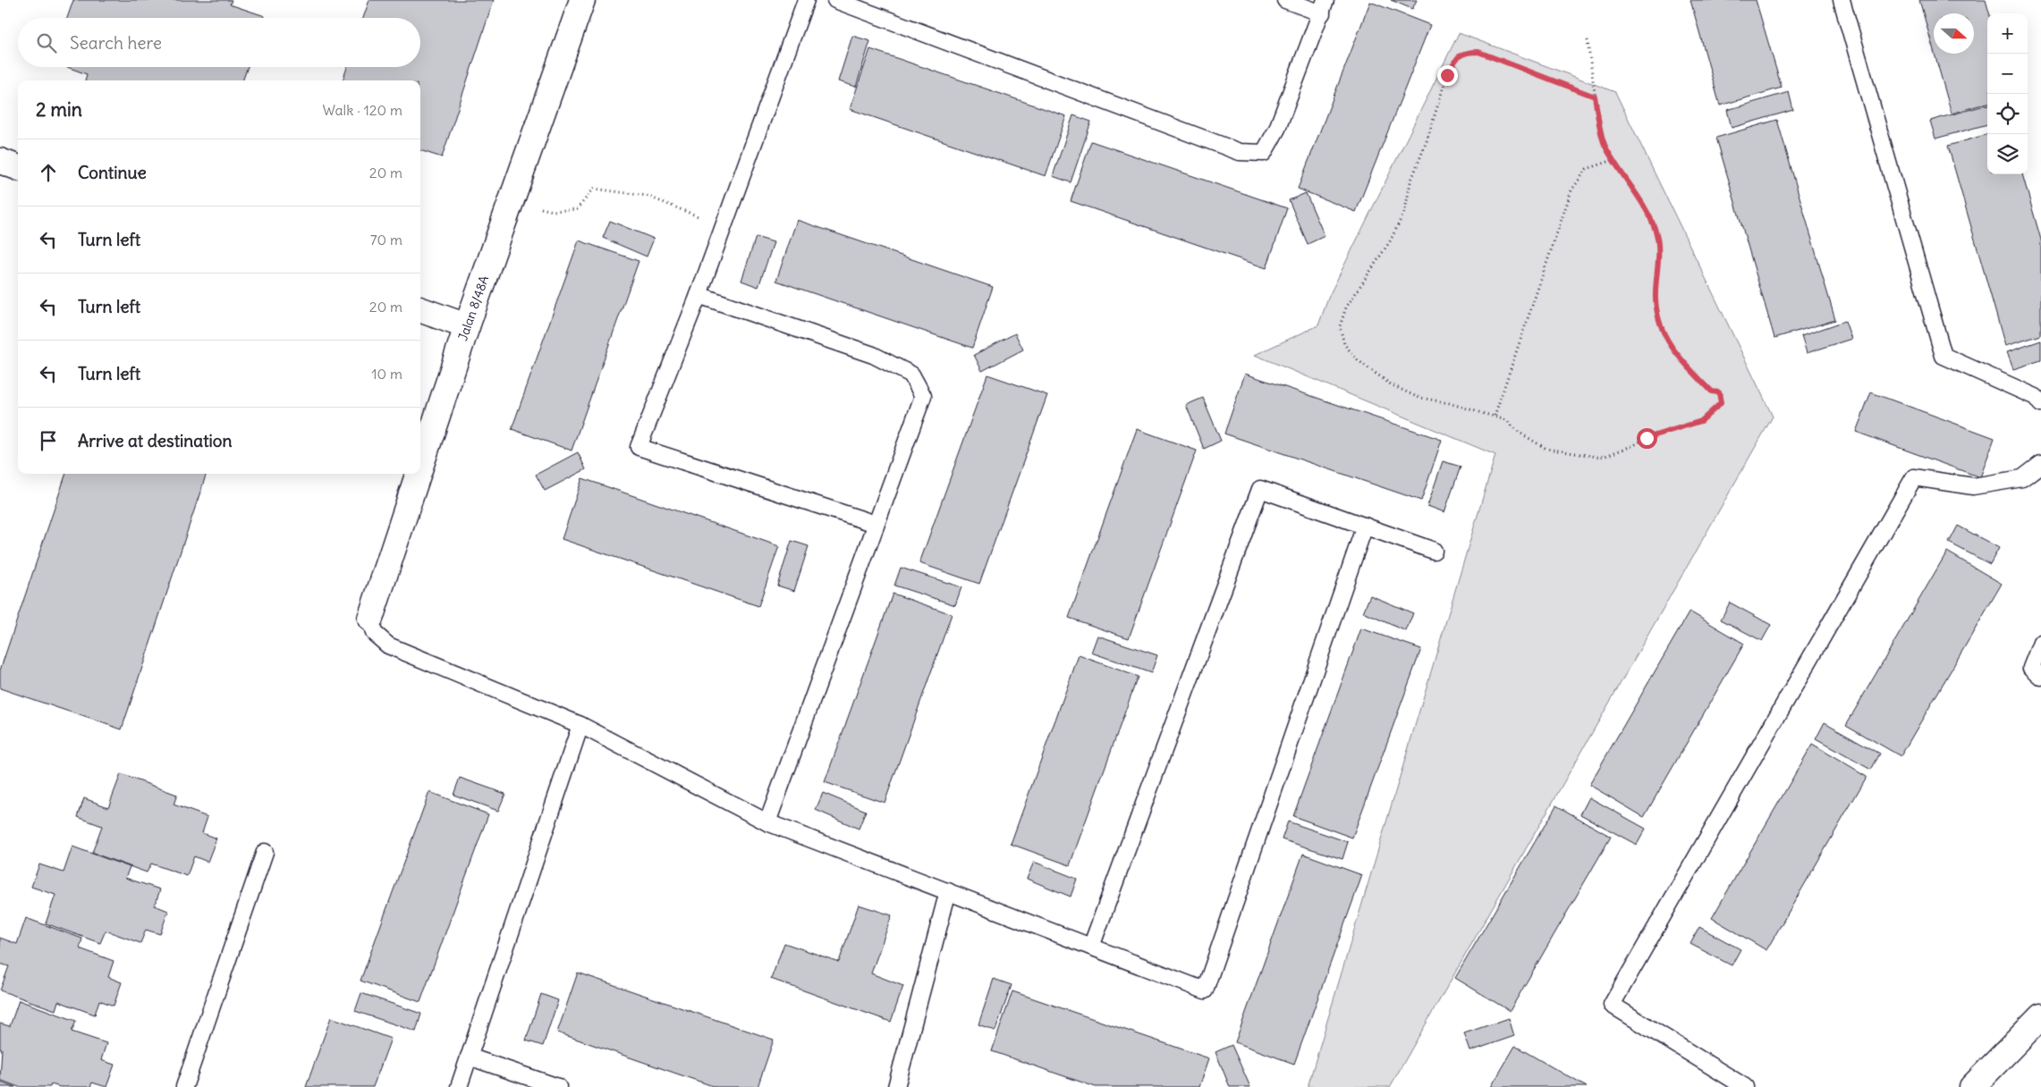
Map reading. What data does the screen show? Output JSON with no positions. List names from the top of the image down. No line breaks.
{"streets":{"street":["Jalan 8/48A"]},"north":"right","page":{"map_buttons":["+","−"],"search":"Search here","heading":["2 min","Walk · 120 m"],"list":[["Continue","20 m"],["Turn left","70 m"],["Turn left","20 m"],["Turn left","10 m"],"Arrive at destination"]}}
